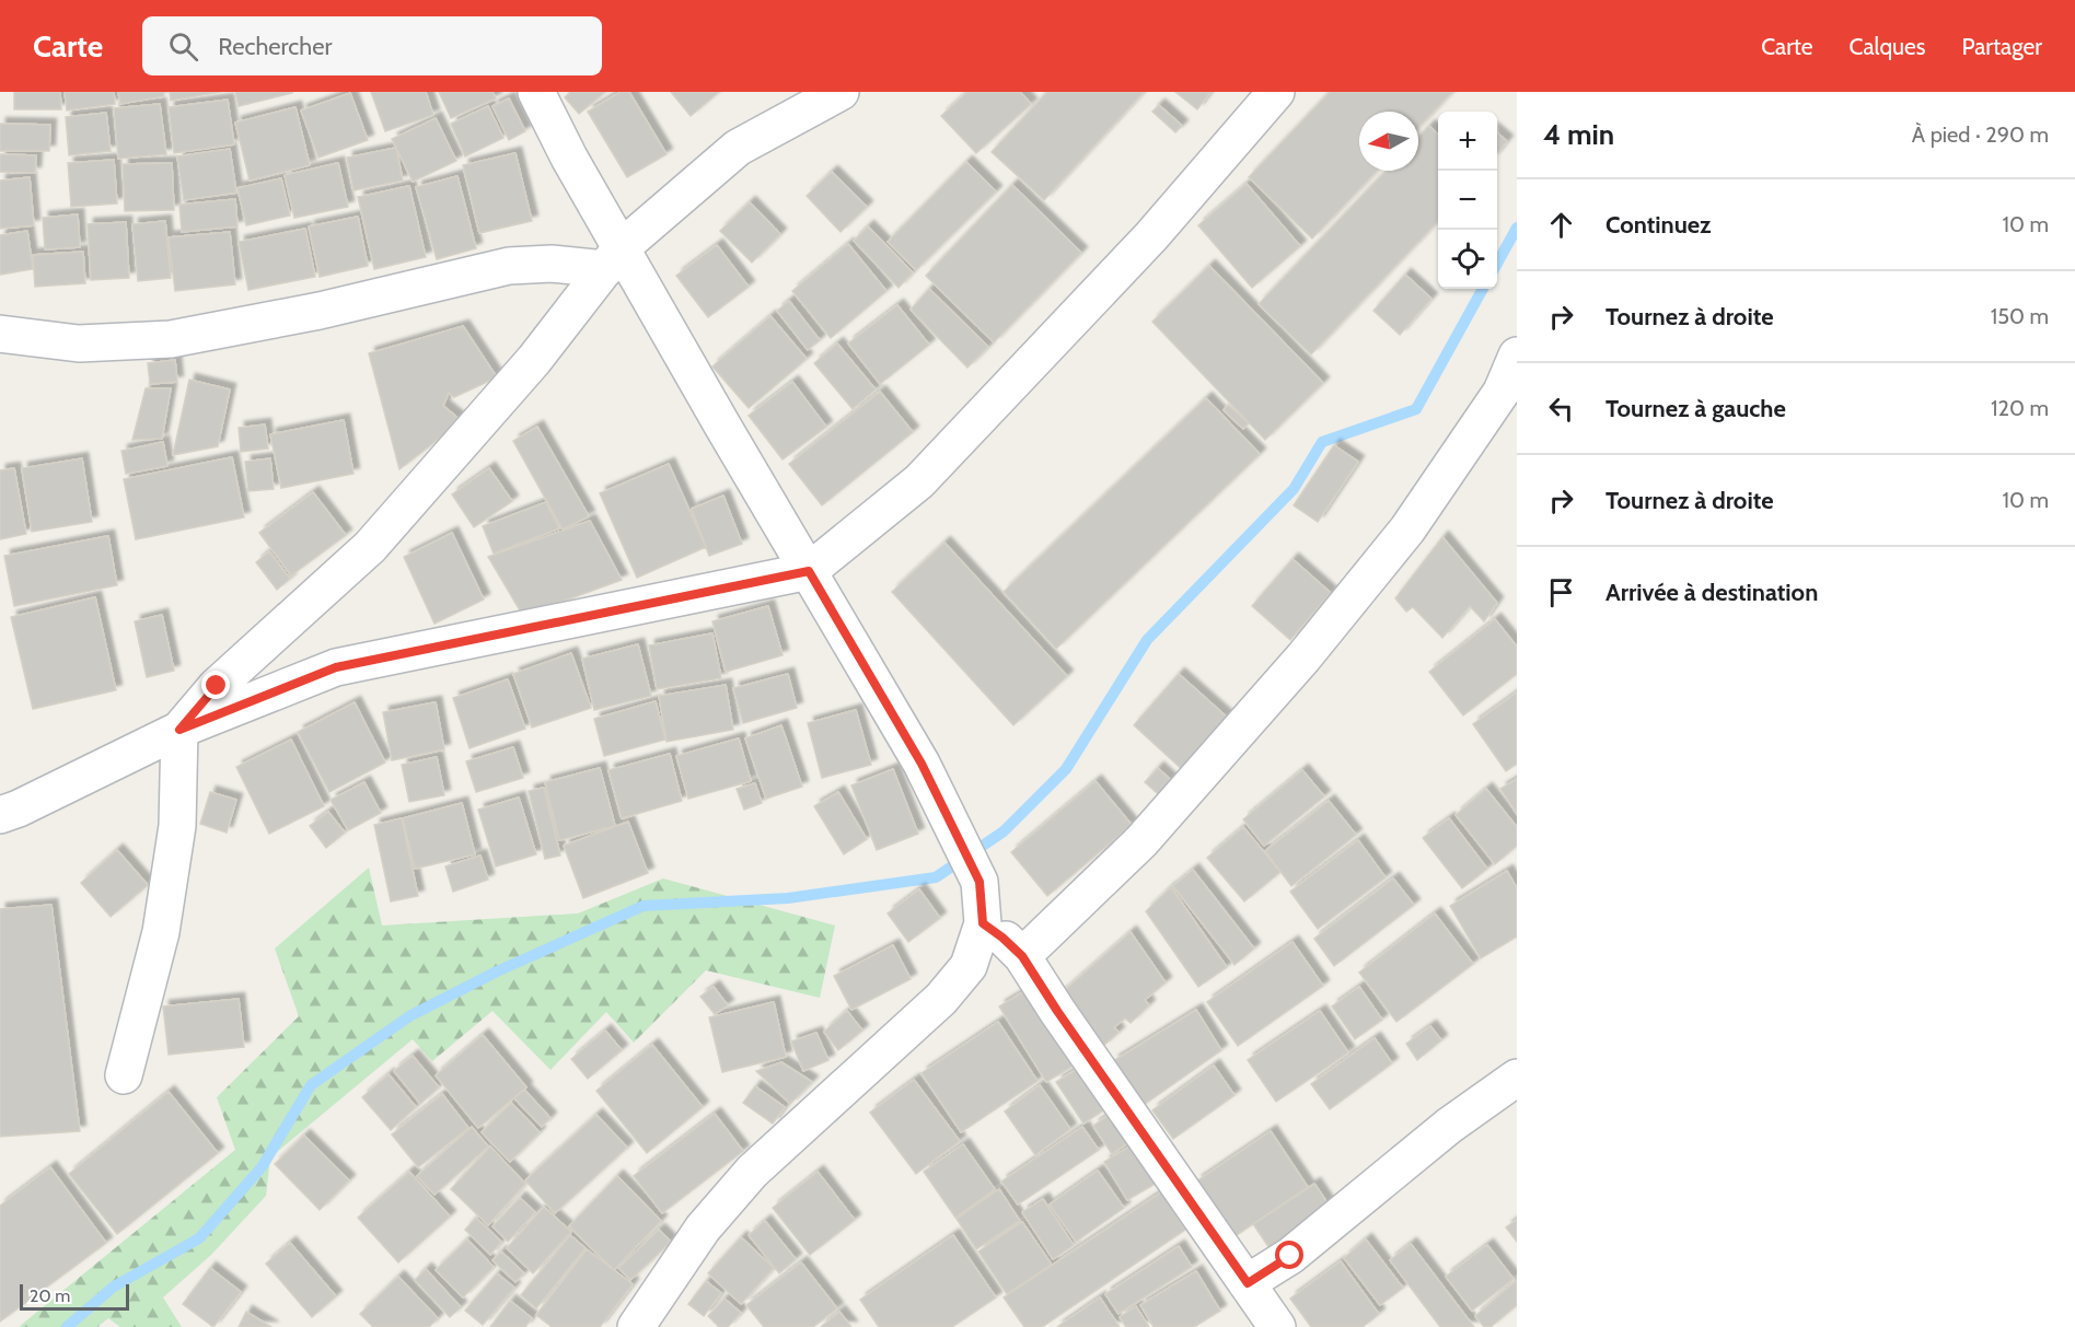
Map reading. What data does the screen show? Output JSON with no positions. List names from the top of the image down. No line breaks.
{"scale_bar":"20 m","north":"left","page":{"header":"Carte","search":"Rechercher","nav":["Carte","Calques","Partager"],"heading":["4 min","À pied · 290 m"],"map_buttons":["+","−"],"list":[["Continuez","10 m"],["Tournez à droite","150 m"],["Tournez à gauche","120 m"],["Tournez à droite","10 m"],"Arrivée à destination"],"scale":"20 m"}}
